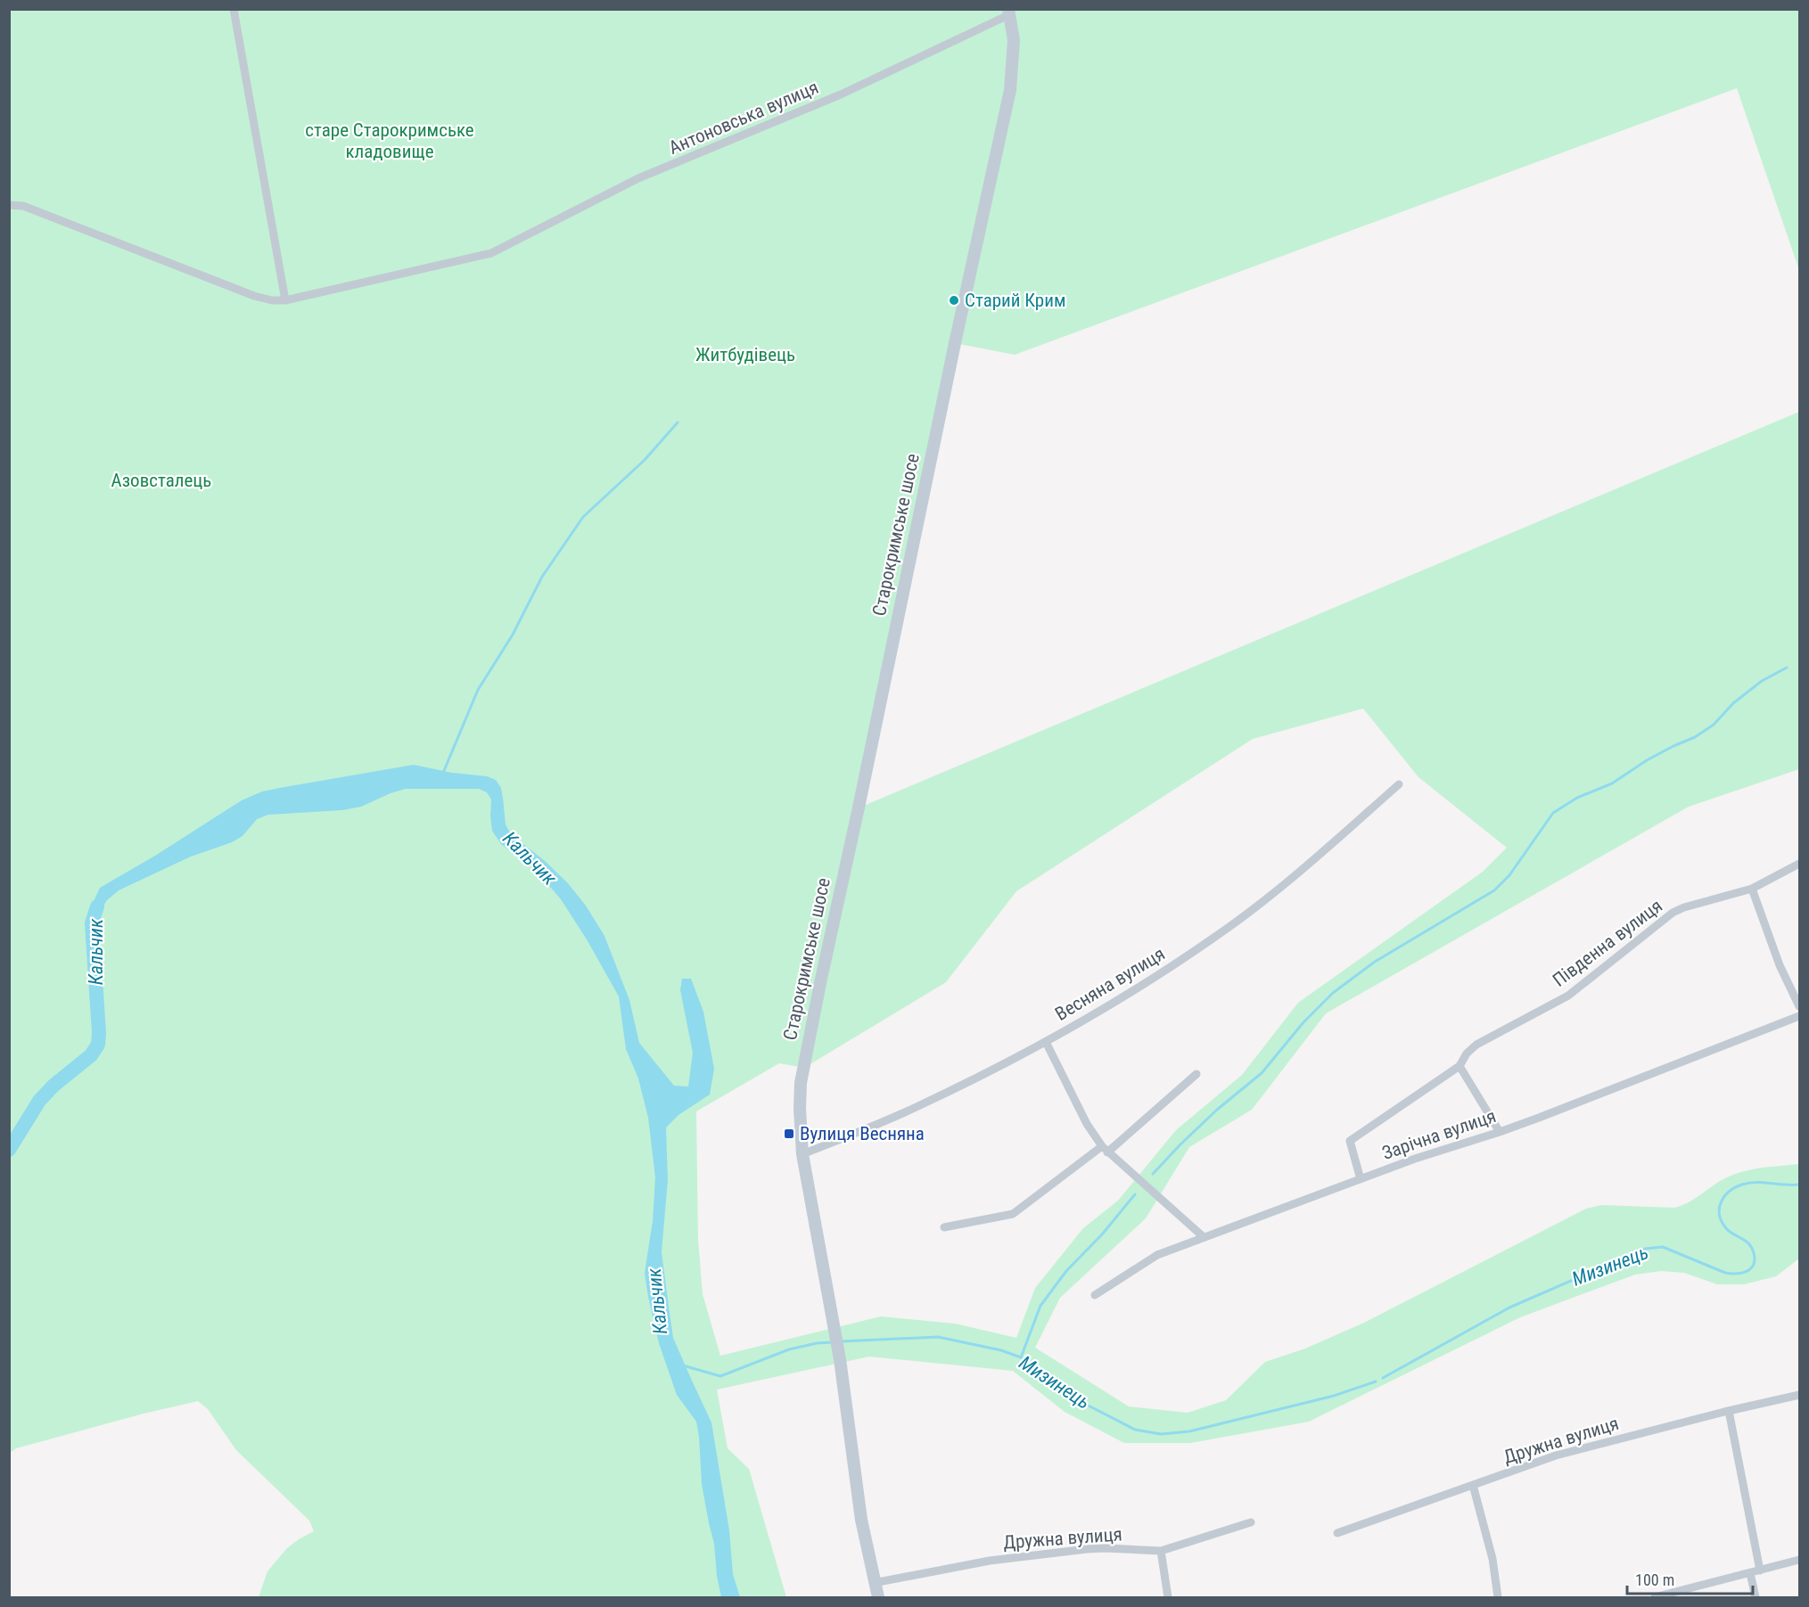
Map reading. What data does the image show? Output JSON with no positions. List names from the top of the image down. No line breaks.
{"streets":{"street":["Антоновська вулиця","Старокримське шосе","Південна вулиця","Весняна вулиця","Зарічна вулиця","Дружна вулиця"]},"crossings":[["Антоновська вулиця","Старокримське шосе"],["Старокримське шосе","Весняна вулиця"],["Старокримське шосе","Дружна вулиця"],["Південна вулиця","Зарічна вулиця"]],"water":["Кальчик","Мизинець"],"parks":["старе Старокримське кладовище","Житбудівець","Азовсталець"],"places":{"other":["Старий Крим"],"transit":["Вулиця Весняна"]},"scale_bar":"100 m"}
